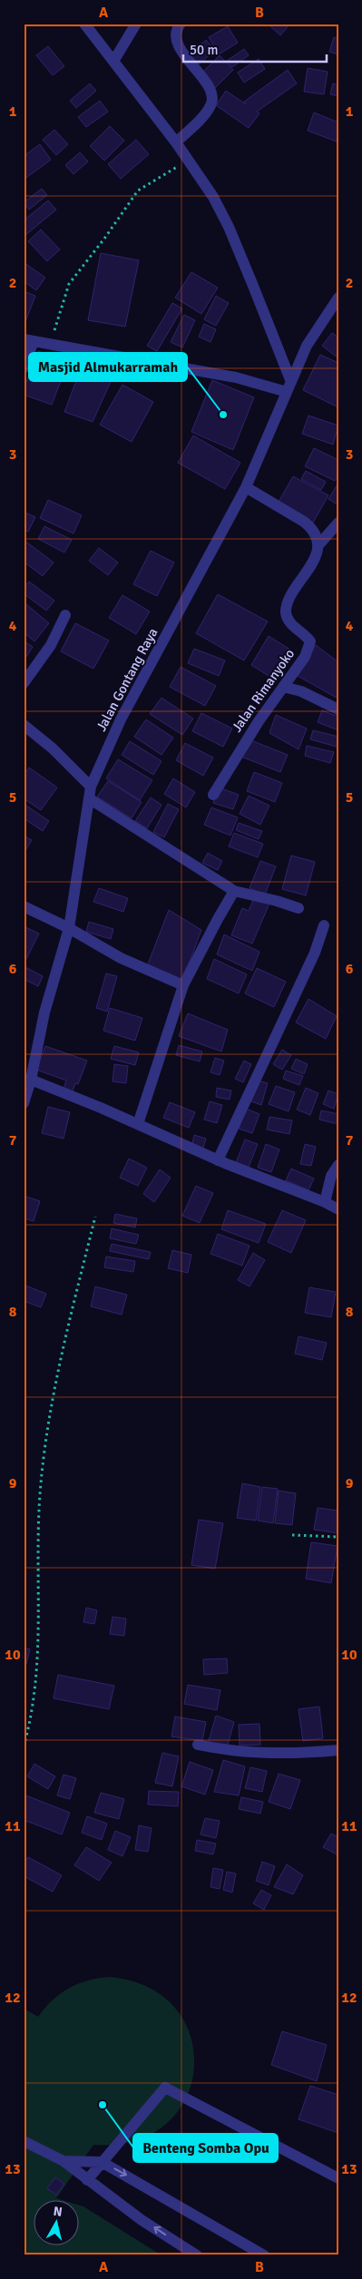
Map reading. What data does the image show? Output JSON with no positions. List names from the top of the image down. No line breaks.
{"streets":{"street":["Jalan Gontang Raya","Jalan Rimanyoko"]},"places":["Masjid Almukarramah","Benteng Somba Opu"],"scale_bar":"50 m","north":"top","grid":{"columns":["A","B"],"rows":["1","2","3","4","5","6","7","8","9","10","11","12","13"]}}
